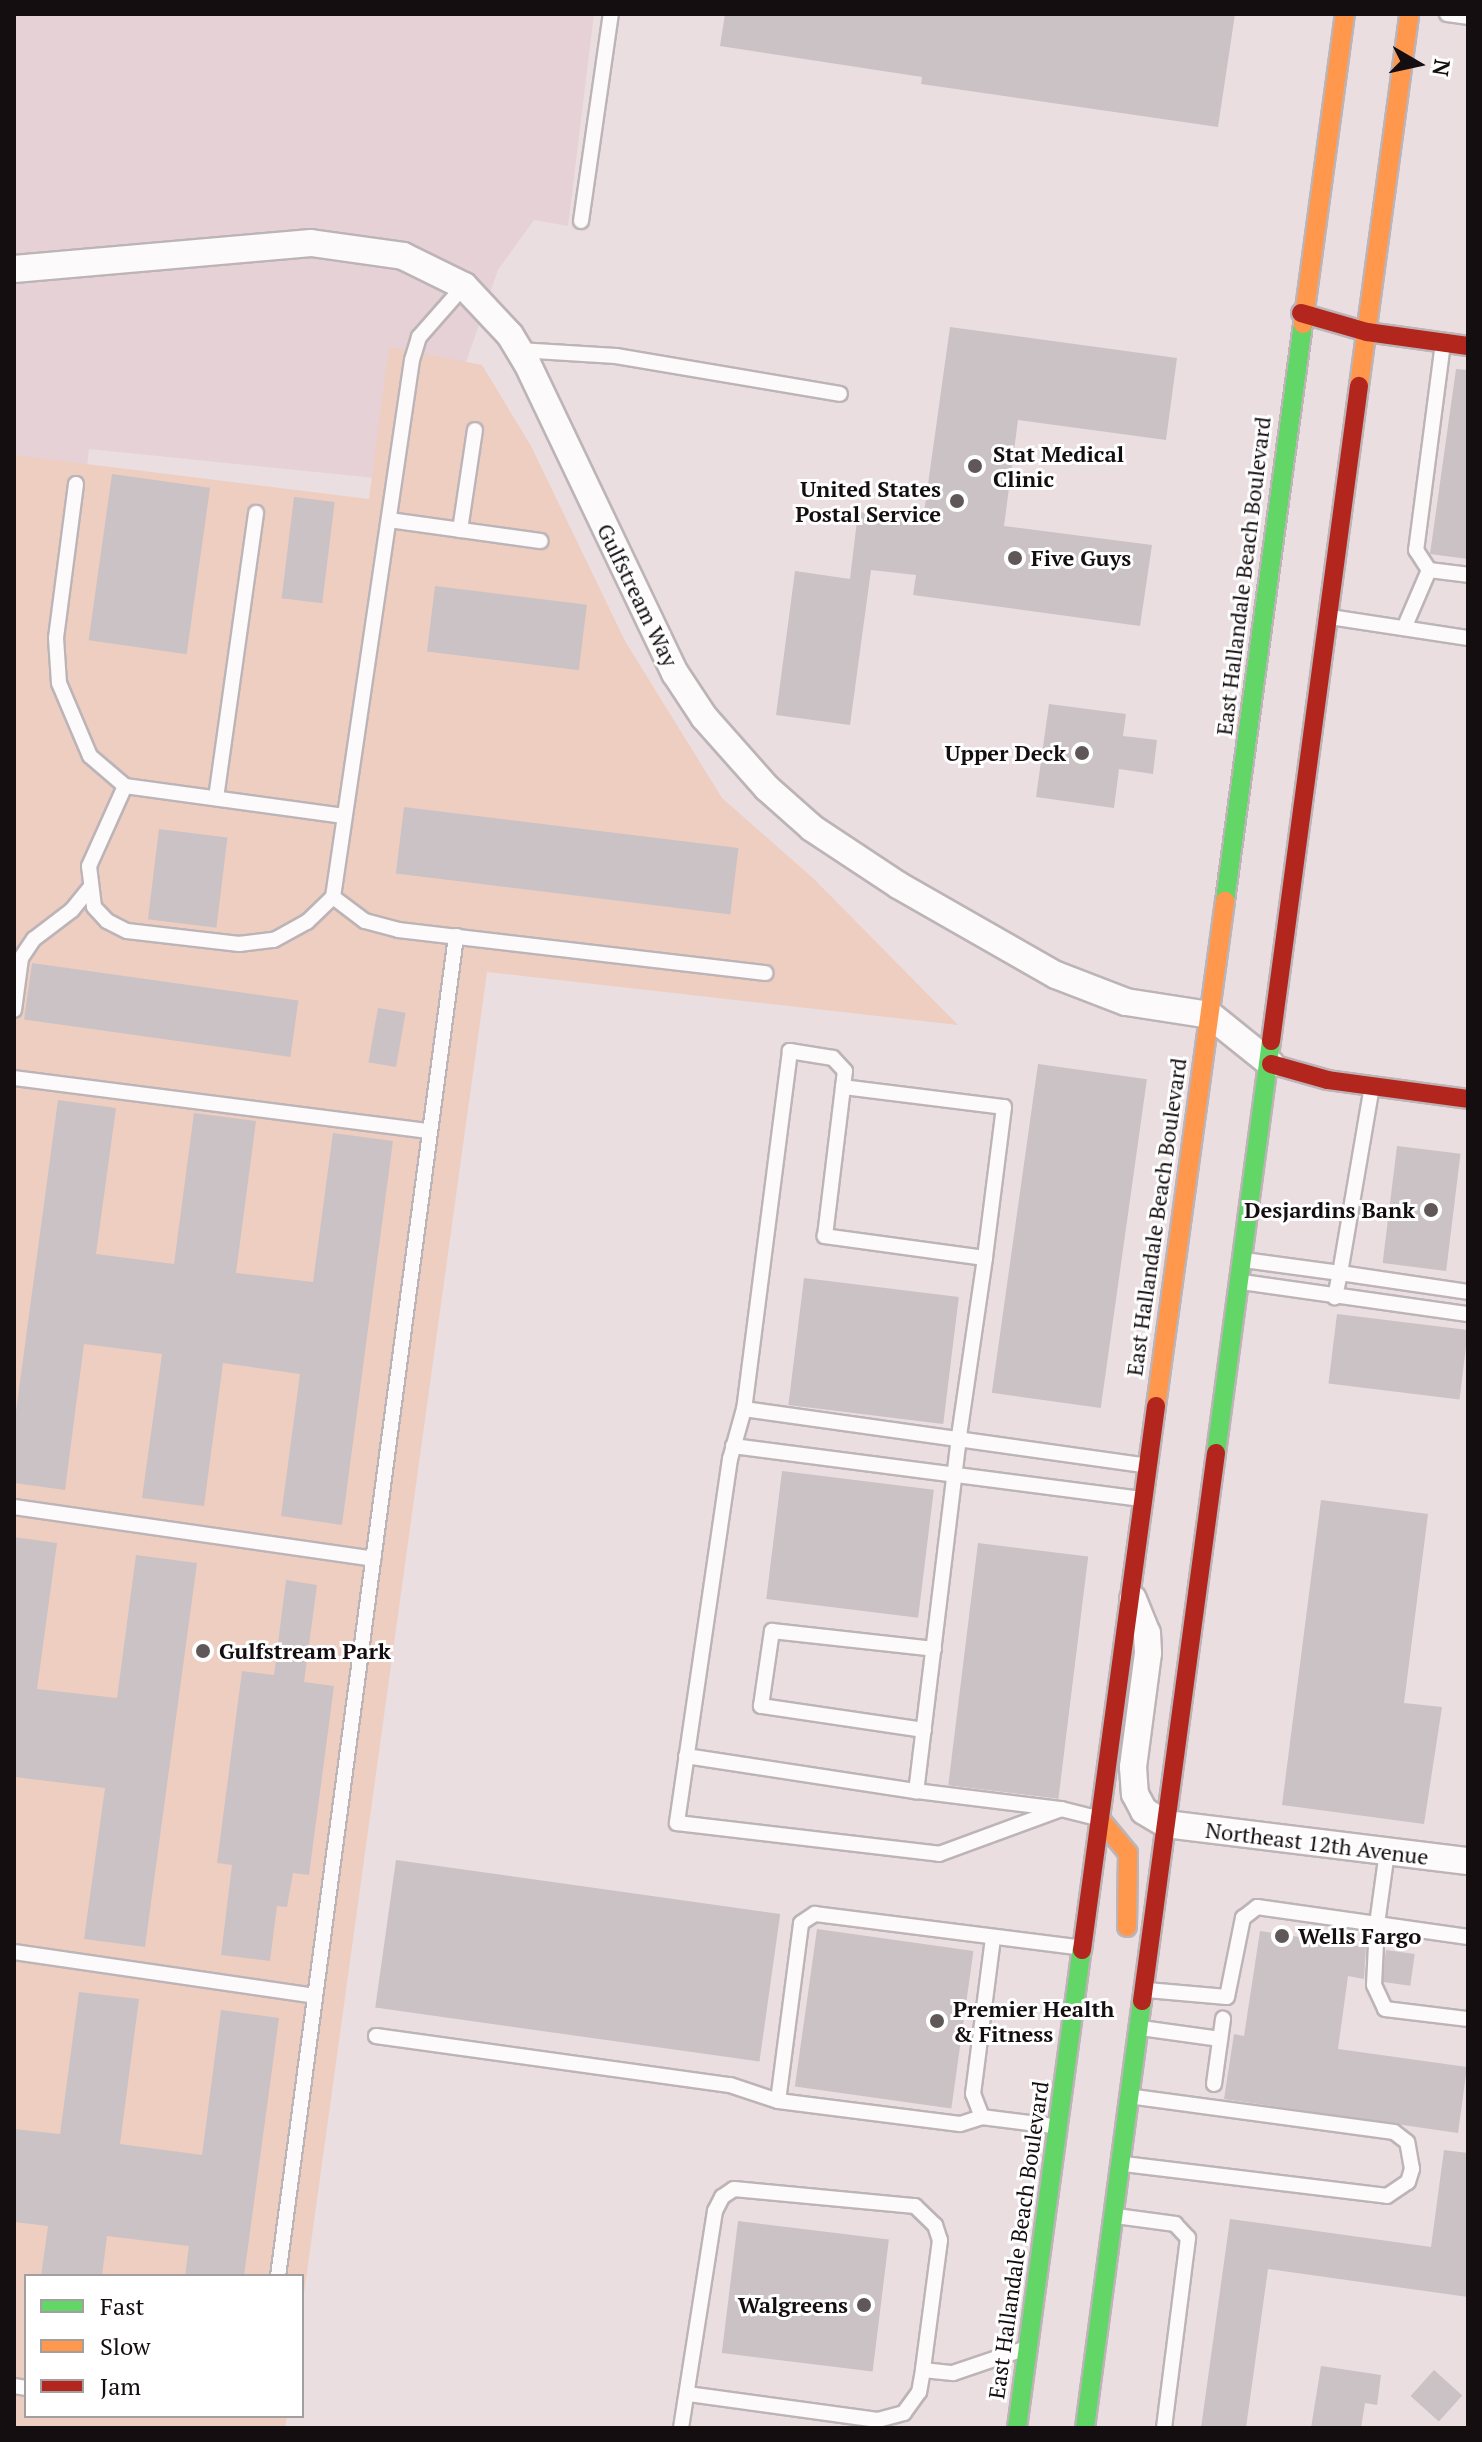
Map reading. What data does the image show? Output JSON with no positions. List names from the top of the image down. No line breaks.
{"streets":{"main road":["East Hallandale Beach Boulevard"],"street":["Gulfstream Way","Northeast 12th Avenue"]},"crossings":[["East Hallandale Beach Boulevard","Gulfstream Way"]],"places":["Stat Medical Clinic","United States Postal Service","Five Guys","Upper Deck","Desjardins Bank","Gulfstream Park","Wells Fargo","Premier Health & Fitness","Walgreens"],"legend":["Fast","Slow","Jam"],"north":"right"}
